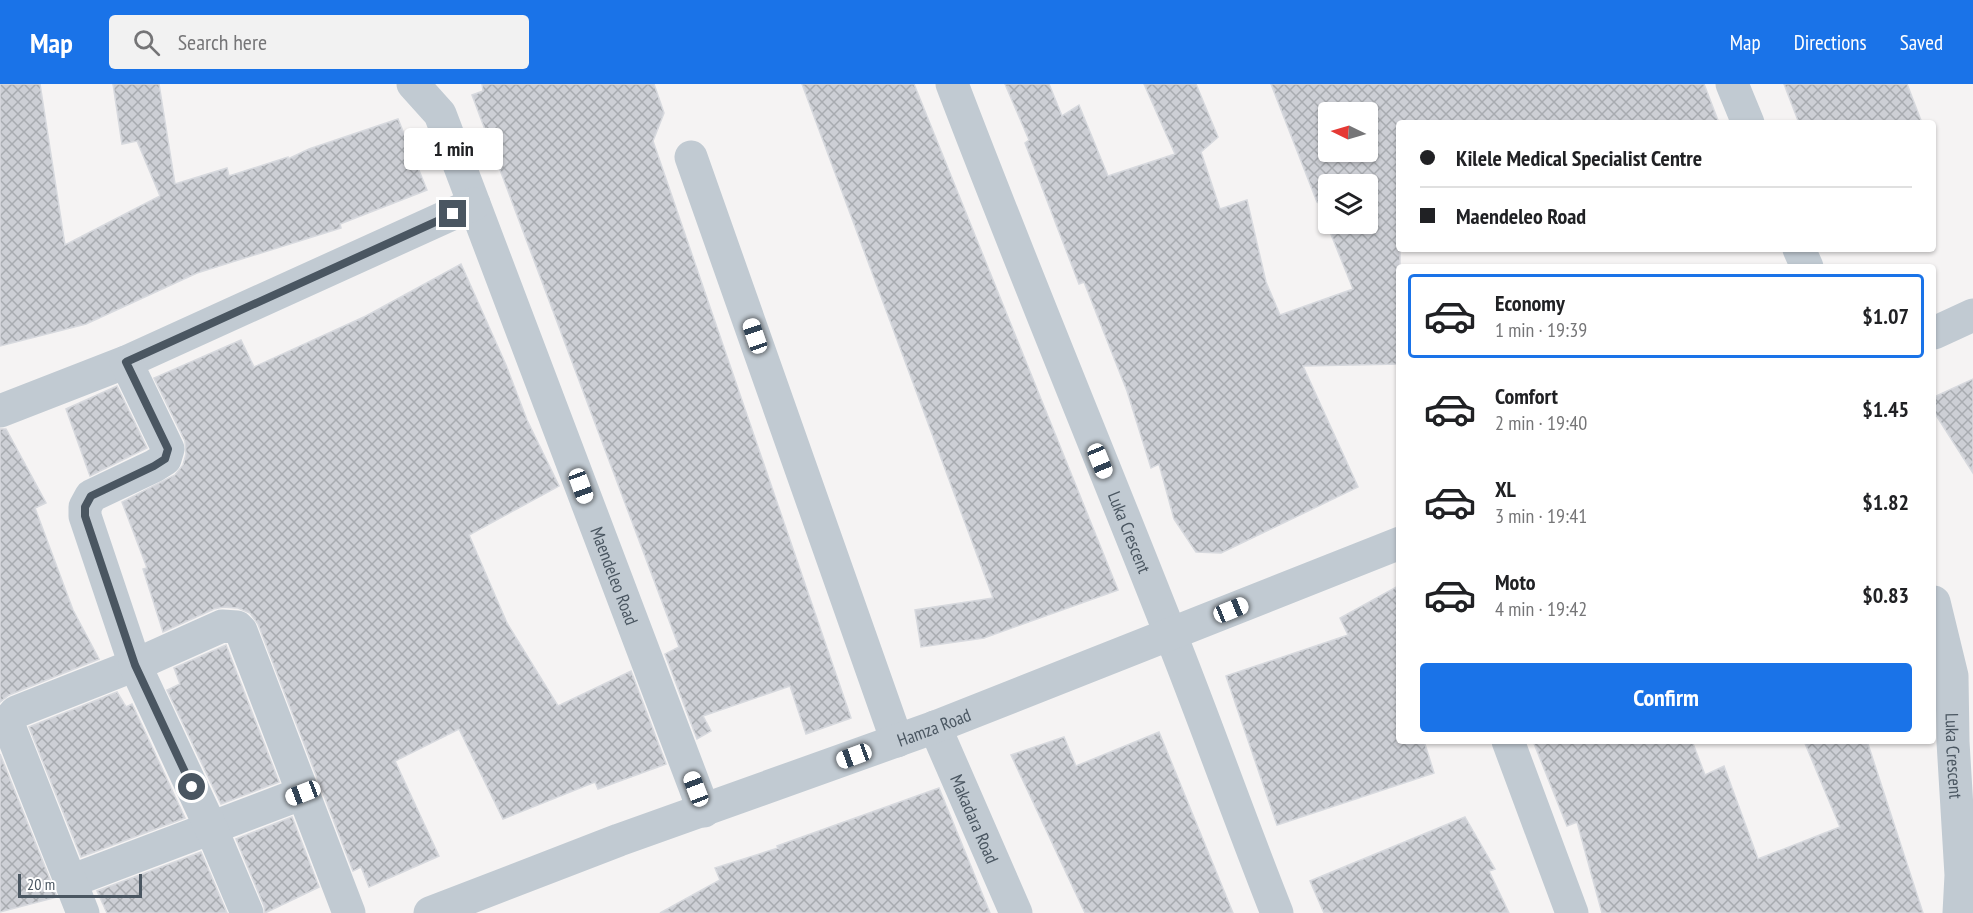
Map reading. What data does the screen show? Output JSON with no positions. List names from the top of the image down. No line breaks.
{"streets":{"street":["Luka Crescent","Maendeleo Road","Hamza Road","Makadara Road"]},"crossings":[["Luka Crescent","Hamza Road"],["Maendeleo Road","Hamza Road"],["Hamza Road","Makadara Road"]],"scale_bar":"20 m","north":"left","page":{"header":"Map","search":"Search here","nav":["Map","Directions","Saved"],"banner":["Kilele Medical Specialist Centre","Maendeleo Road"],"bubble":"1 min","list":[{"name":"Economy","note":"1 min · 19:39","value":"$1.07"},{"name":"Comfort","note":"2 min · 19:40","value":"$1.45"},{"name":"XL","note":"3 min · 19:41","value":"$1.82"},{"name":"Moto","note":"4 min · 19:42","value":"$0.83"}],"buttons":"Confirm","scale":"20 m"}}
